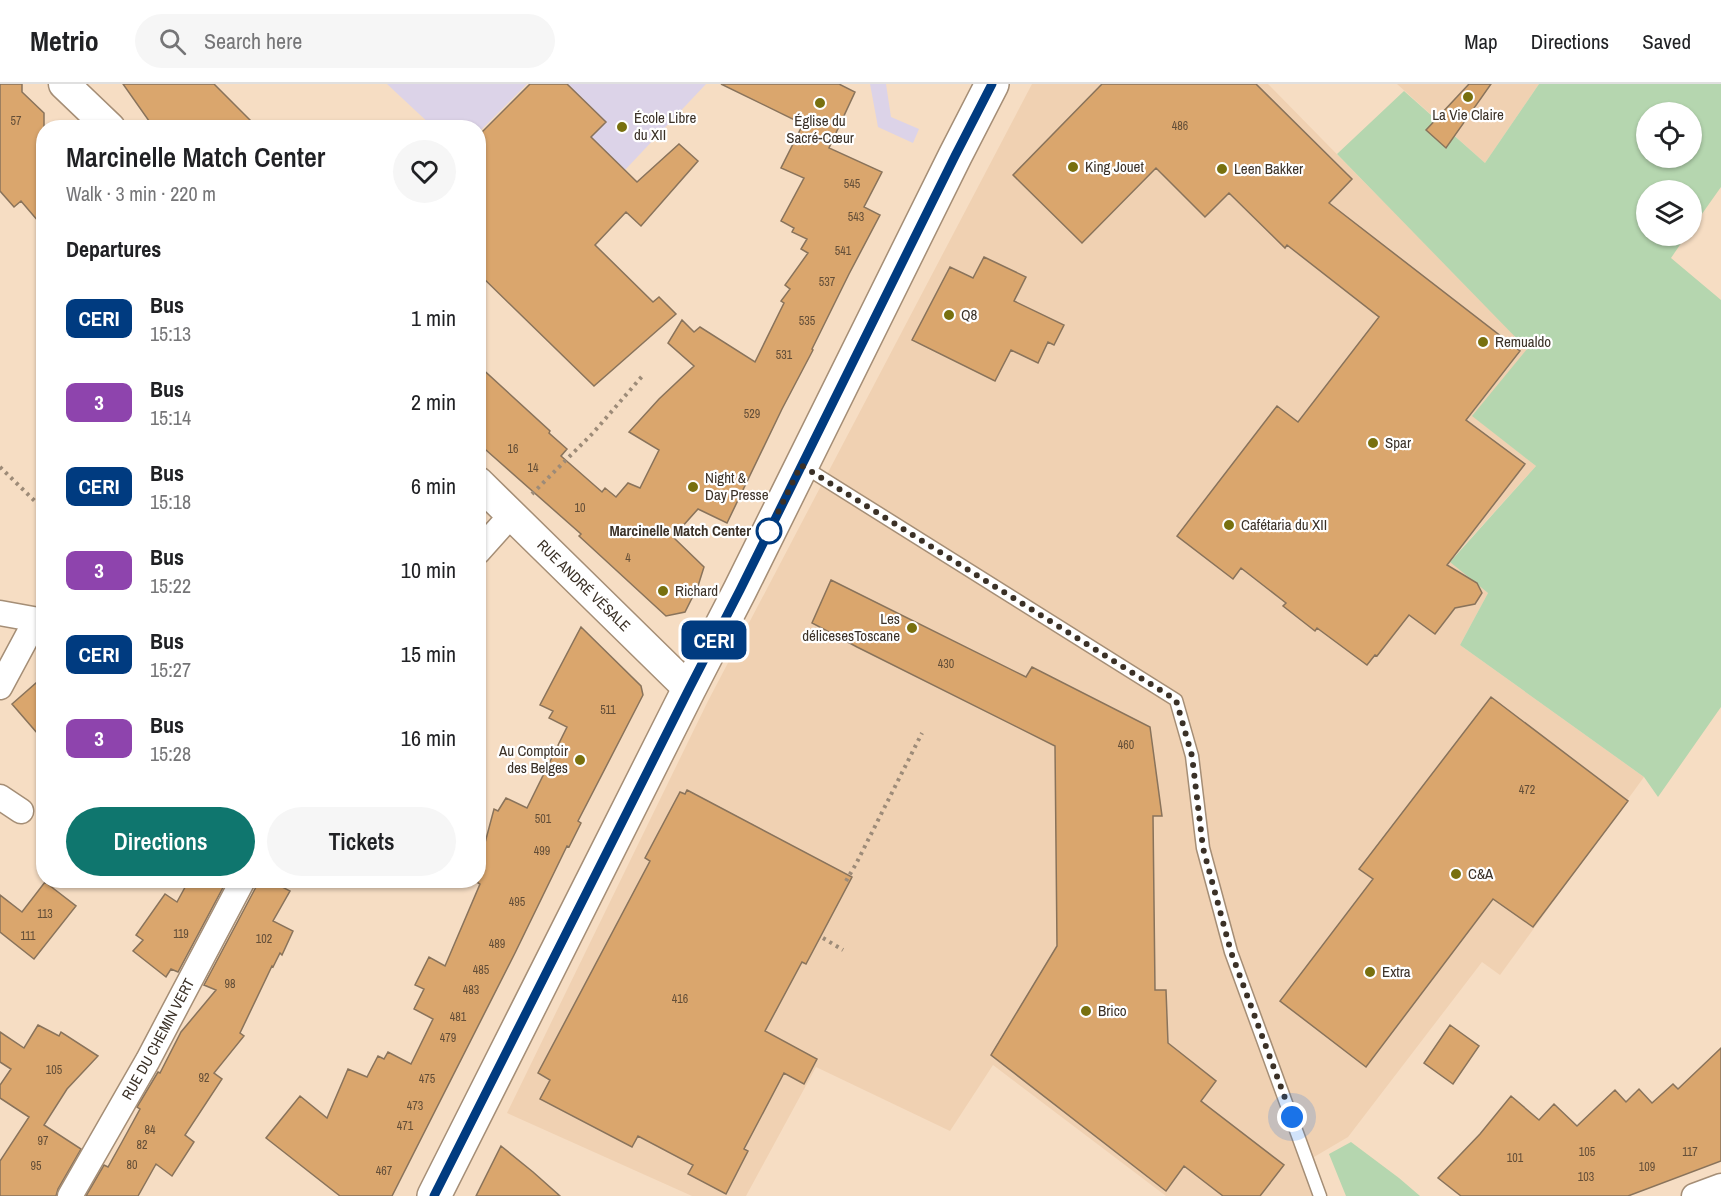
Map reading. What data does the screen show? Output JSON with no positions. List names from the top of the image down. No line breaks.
{"streets":{"street":["RUE ANDRÉ VÉSALE","RUE DU CHEMIN VERT"]},"places":["La Vie Claire","Église du Sacré-Cœur","École Libre du XII","King Jouet","Leen Bakker","Q8","Remualdo","Spar","Night & Day Presse","Cafétaria du XII","Marcinelle Match Center","Richard","Les délicesesToscane","Au Comptoir des Belges","C&A","Extra","Brico"],"lines":["bus line CERI"],"house_numbers":["57","486","545","543","541","537","535","531","529","16","14","10","4","430","511","460","472","501","499","495","113","119","111","102","489","485","98","483","416","481","479","105","92","475","473","471","84","97","82","105","117","101","80","95","109","467","103"],"page":{"header":"Metrio","search":"Search here","nav":["Map","Directions","Saved"],"on_map":"CERI","heading":[["Marcinelle Match Center","Walk · 3 min · 220 m"],"Departures"],"list":[{"mark":"CERI","name":"Bus","note":"15:13","value":"1 min"},{"mark":"3","name":"Bus","note":"15:14","value":"2 min"},{"mark":"CERI","name":"Bus","note":"15:18","value":"6 min"},{"mark":"3","name":"Bus","note":"15:22","value":"10 min"},{"mark":"CERI","name":"Bus","note":"15:27","value":"15 min"},{"mark":"3","name":"Bus","note":"15:28","value":"16 min"}],"buttons":["Directions","Tickets"]}}
